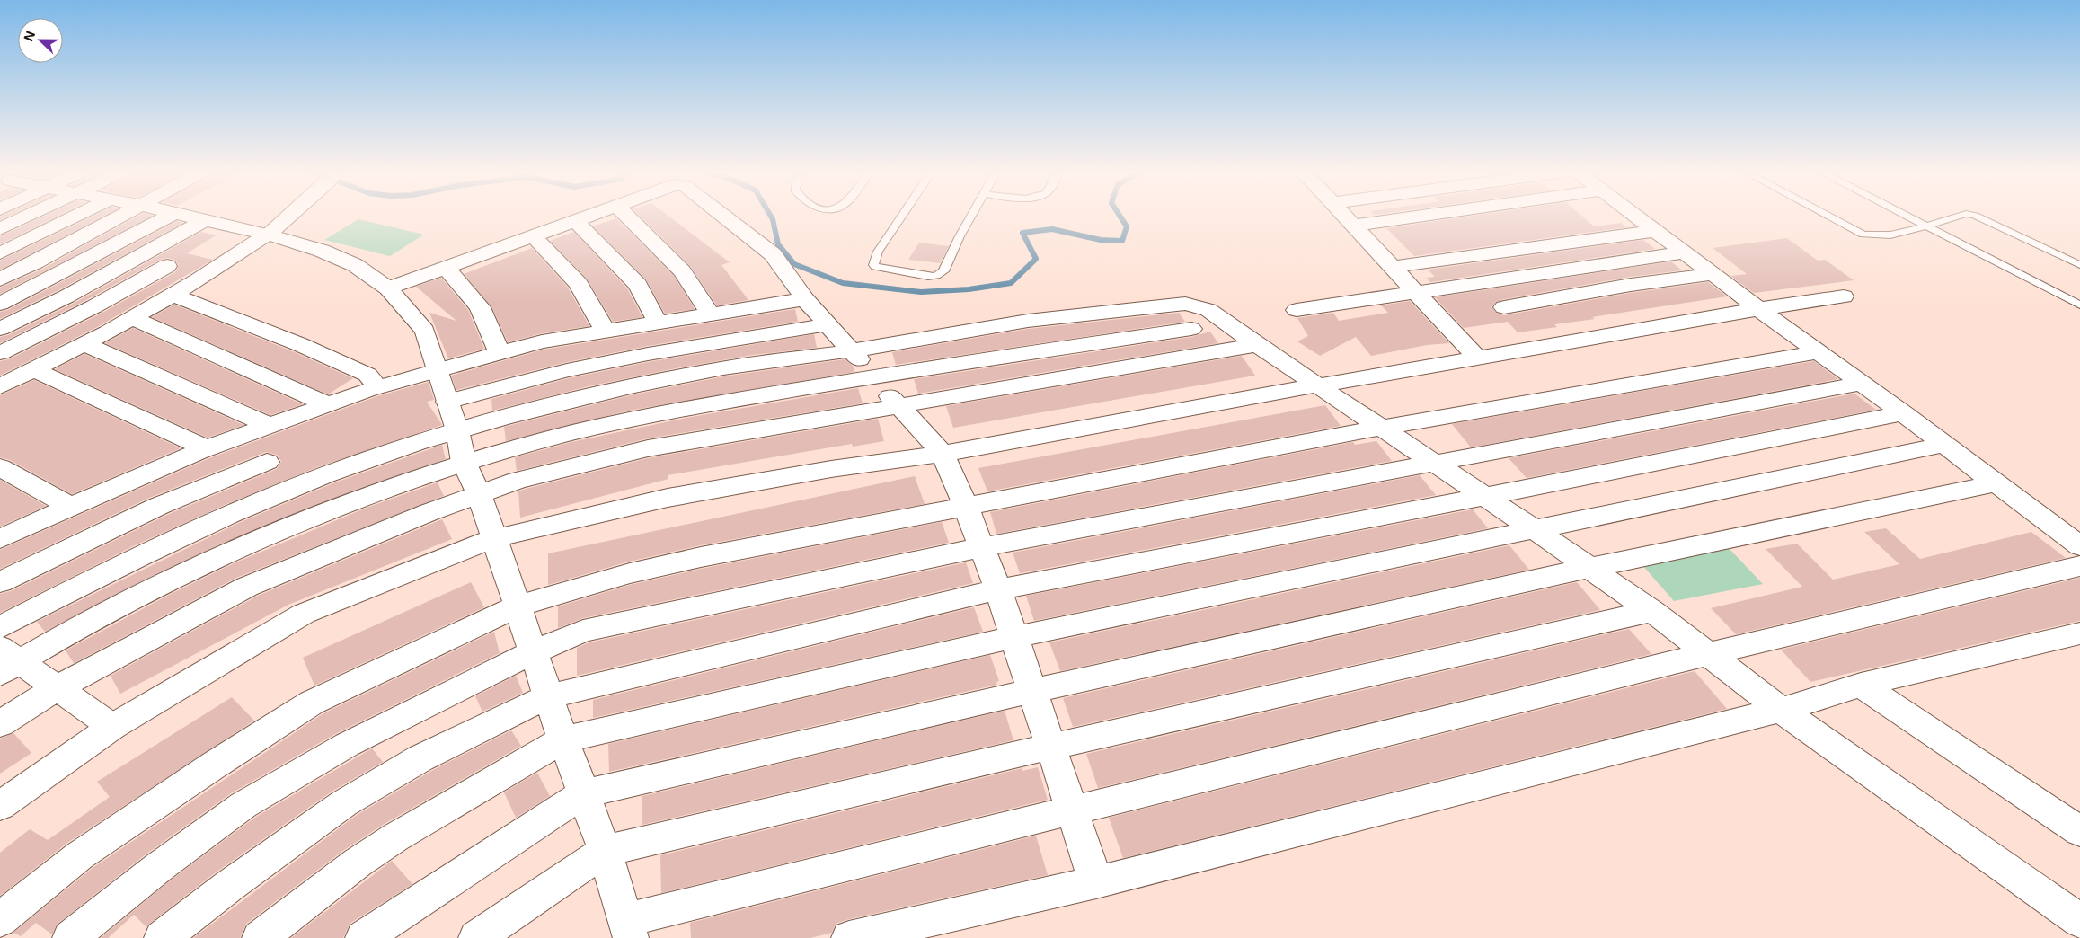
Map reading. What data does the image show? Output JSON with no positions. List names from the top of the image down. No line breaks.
{"north":"left"}
